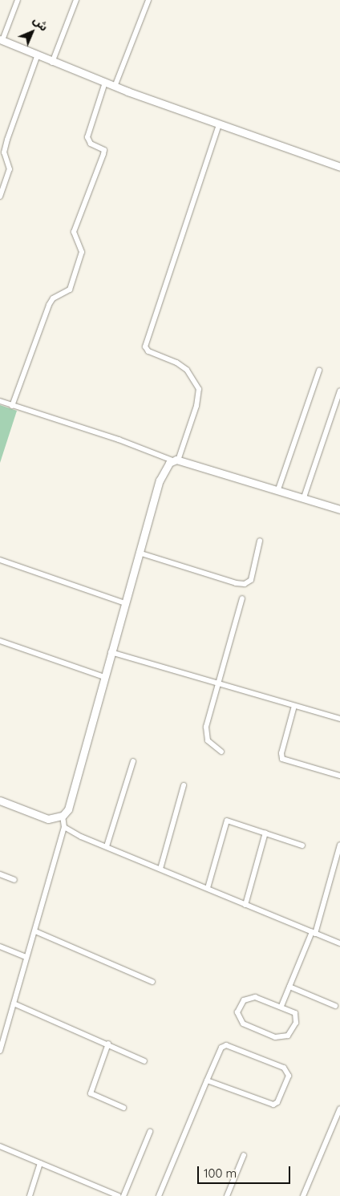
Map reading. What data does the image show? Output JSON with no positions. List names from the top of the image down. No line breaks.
{"scale_bar":"100 m","north":"top right"}
